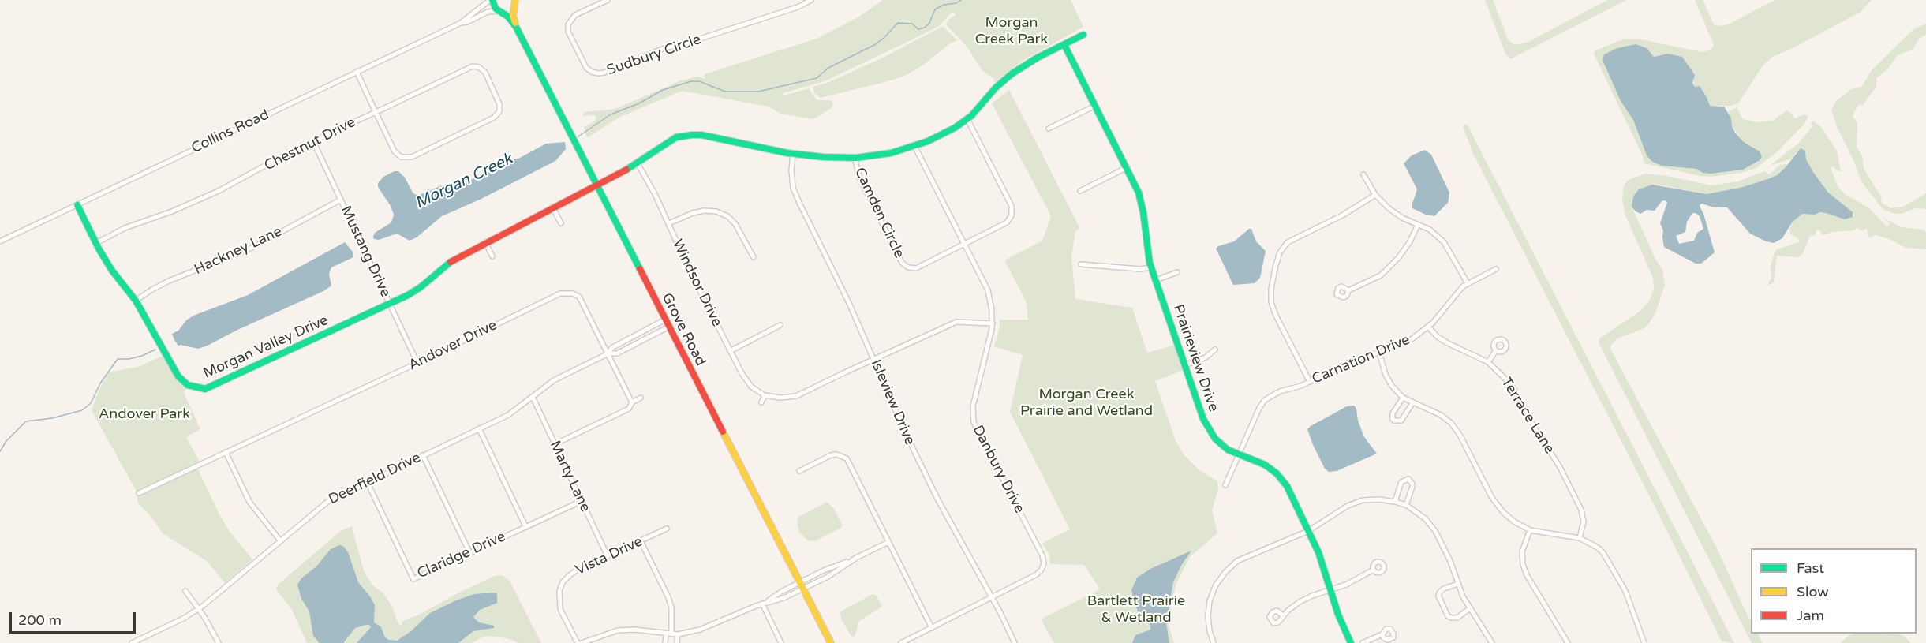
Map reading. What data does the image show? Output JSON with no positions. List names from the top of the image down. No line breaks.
{"streets":{"street":["Sudbury Circle","Collins Road","Chestnut Drive","Camden Circle","Hackney Lane","Mustang Drive","Windsor Drive","Grove Road","Andover Drive","Morgan Valley Drive","Prairieview Drive","Carnation Drive","Isleview Drive","Terrace Lane","Danbury Drive","Marty Lane","Deerfield Drive","Claridge Drive","Vista Drive"]},"crossings":[["Collins Road","Grove Road"],["Collins Road","Morgan Valley Drive"],["Chestnut Drive","Mustang Drive"],["Chestnut Drive","Morgan Valley Drive"],["Camden Circle","Morgan Valley Drive"],["Camden Circle","Danbury Drive"],["Hackney Lane","Mustang Drive"],["Hackney Lane","Morgan Valley Drive"],["Mustang Drive","Andover Drive"],["Mustang Drive","Morgan Valley Drive"],["Windsor Drive","Morgan Valley Drive"],["Grove Road","Morgan Valley Drive"],["Andover Drive","Deerfield Drive"],["Morgan Valley Drive","Prairieview Drive"],["Morgan Valley Drive","Isleview Drive"],["Morgan Valley Drive","Danbury Drive"],["Prairieview Drive","Carnation Drive"],["Carnation Drive","Terrace Lane"],["Isleview Drive","Danbury Drive"],["Marty Lane","Deerfield Drive"],["Marty Lane","Claridge Drive"],["Marty Lane","Vista Drive"],["Deerfield Drive","Claridge Drive"]],"water":["Morgan Creek"],"parks":["Morgan Creek Park","Morgan Creek Prairie and Wetland","Andover Park","Bartlett Prairie & Wetland"],"legend":["Fast","Slow","Jam"],"scale_bar":"200 m"}
